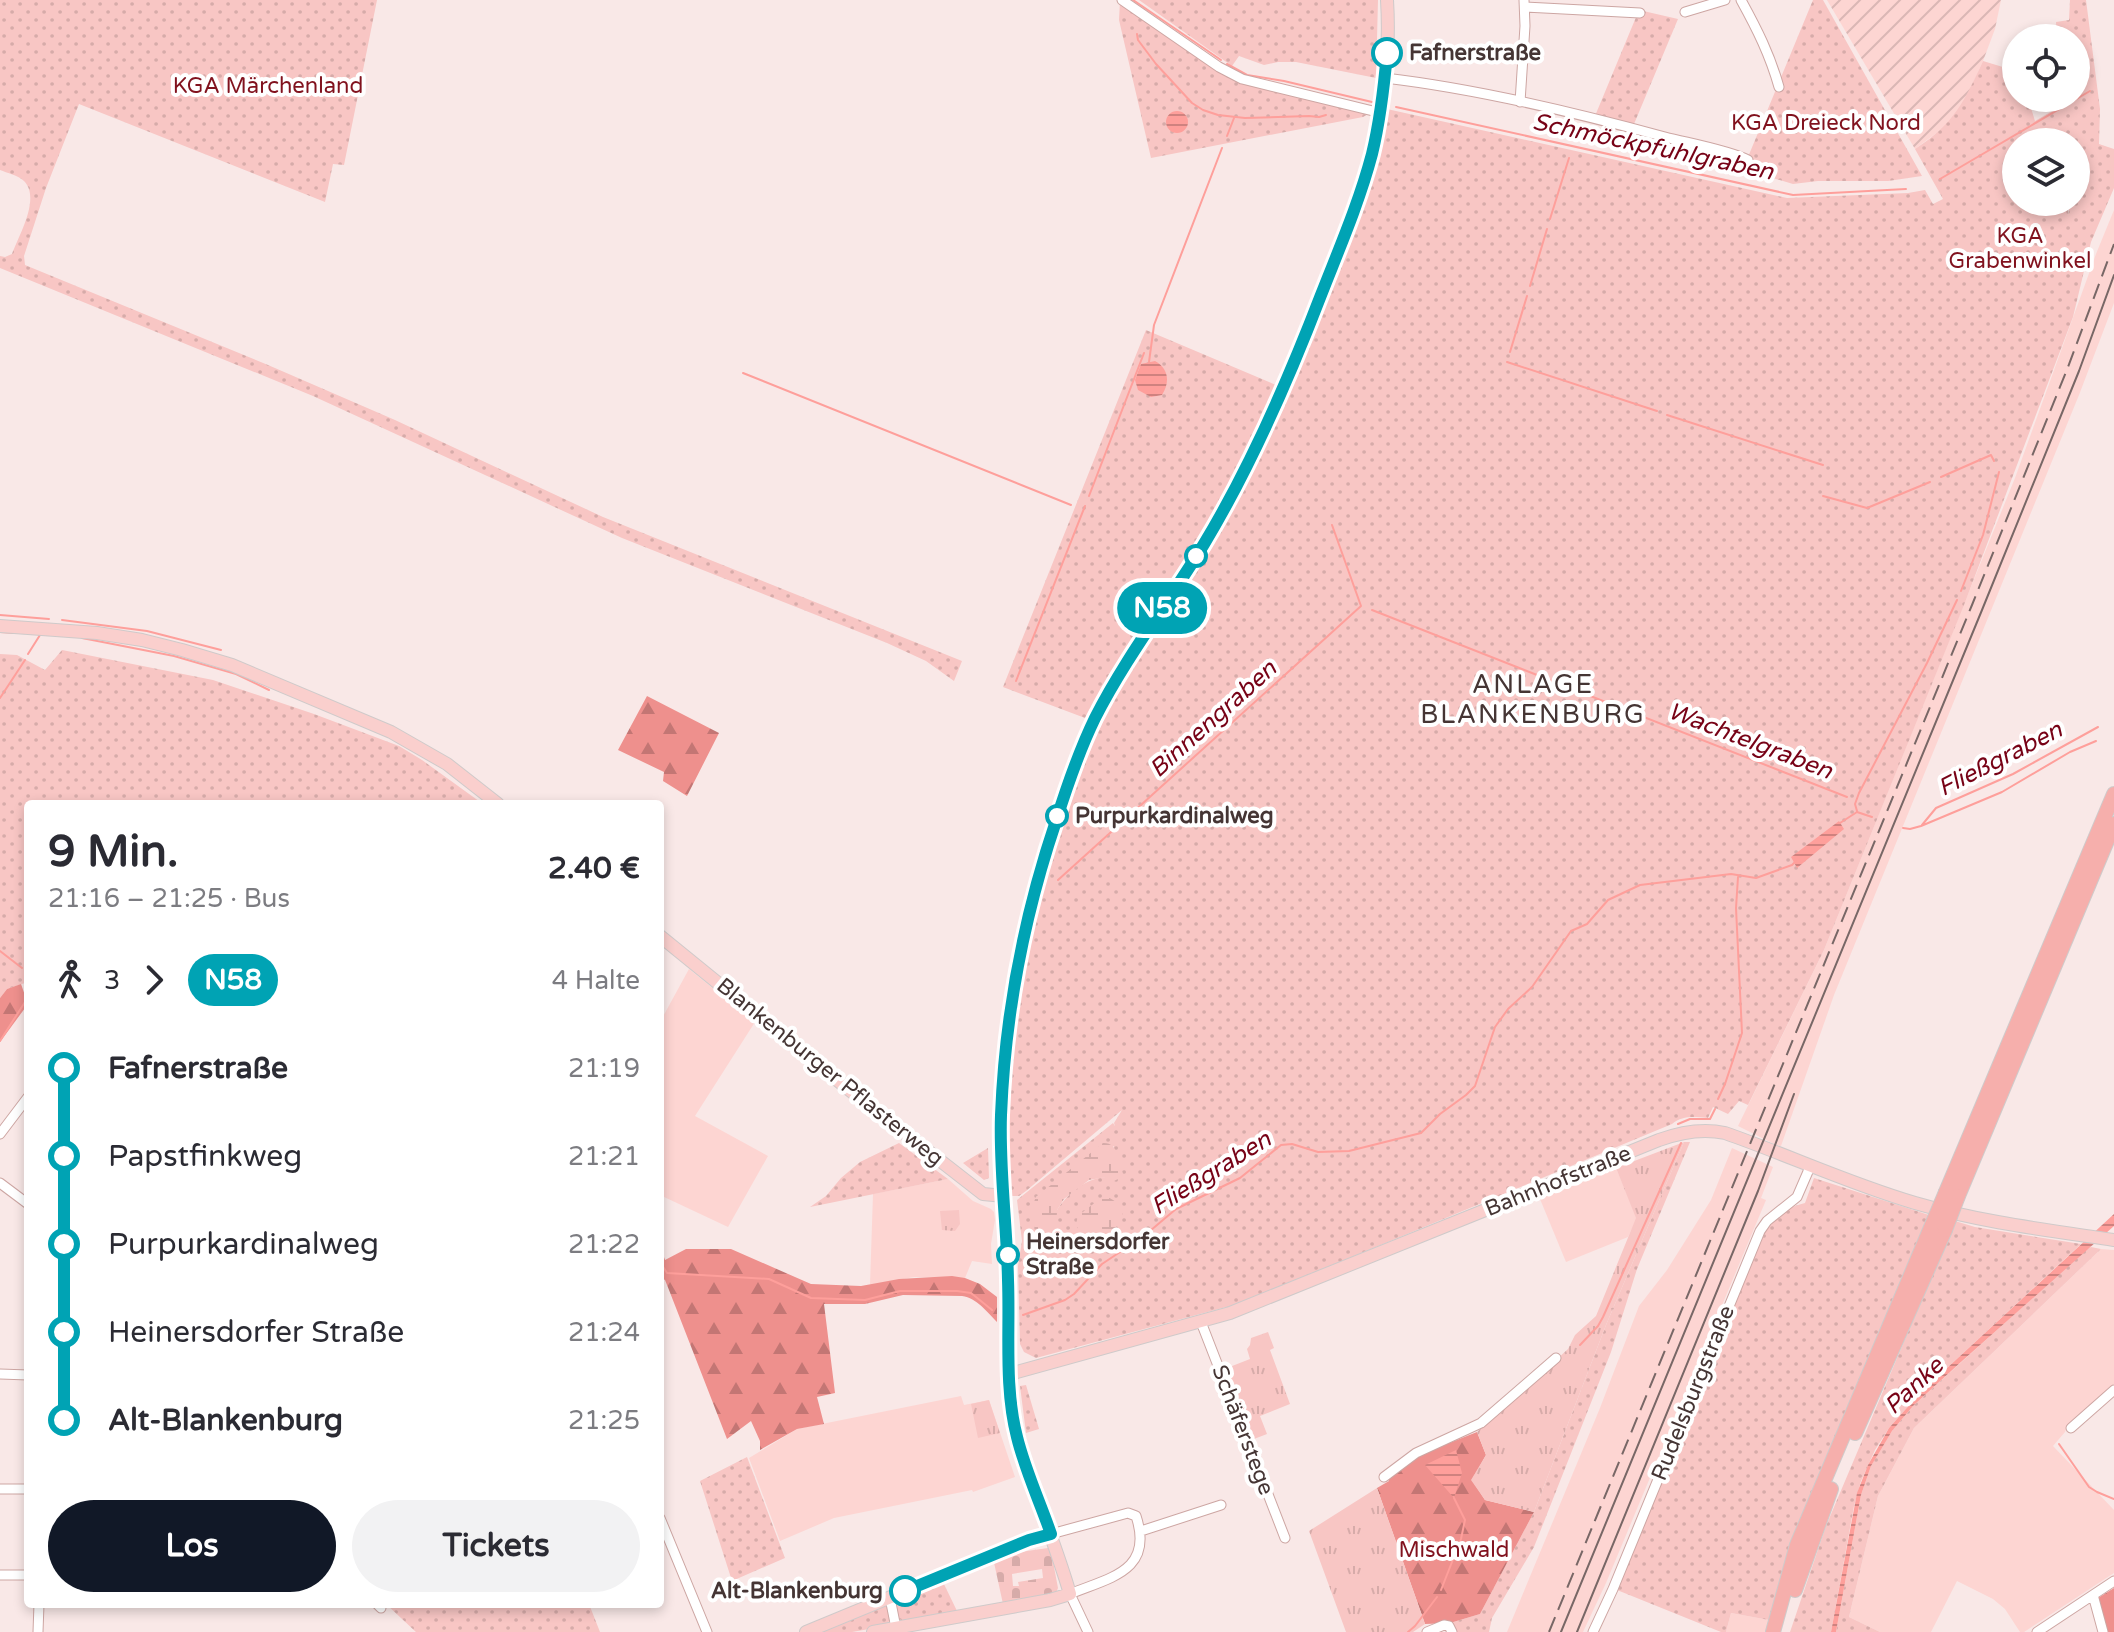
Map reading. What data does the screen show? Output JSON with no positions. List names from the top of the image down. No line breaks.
{"streets":{"main road":["Blankenburger Pflasterweg","Bahnhofstraße"],"street":["Rudelsburgstraße","Schäferstege"]},"crossings":[["Bahnhofstraße","Rudelsburgstraße"],["Bahnhofstraße","Schäferstege"]],"districts":["ANLAGE BLANKENBURG"],"water":["Schmöckpfuhlgraben","Binnengraben","Wachtelgraben","Fließgraben","Panke"],"parks":["KGA Märchenland","KGA Dreieck Nord","KGA Grabenwinkel","Mischwald"],"places":["Fafnerstraße","Purpurkardinalweg","Heinersdorfer Straße","Alt-Blankenburg"],"lines":["bus line N58"],"page":{"on_map":"N58","heading":["9 Min.","21:16 – 21:25 · Bus","2.40 €"],"legs":["3","N58","4 Halte"],"list":[{"name":"Fafnerstraße","value":"21:19"},{"name":"Papstfinkweg","value":"21:21"},{"name":"Purpurkardinalweg","value":"21:22"},{"name":"Heinersdorfer Straße","value":"21:24"},{"name":"Alt-Blankenburg","value":"21:25"}],"buttons":["Los","Tickets"]}}
